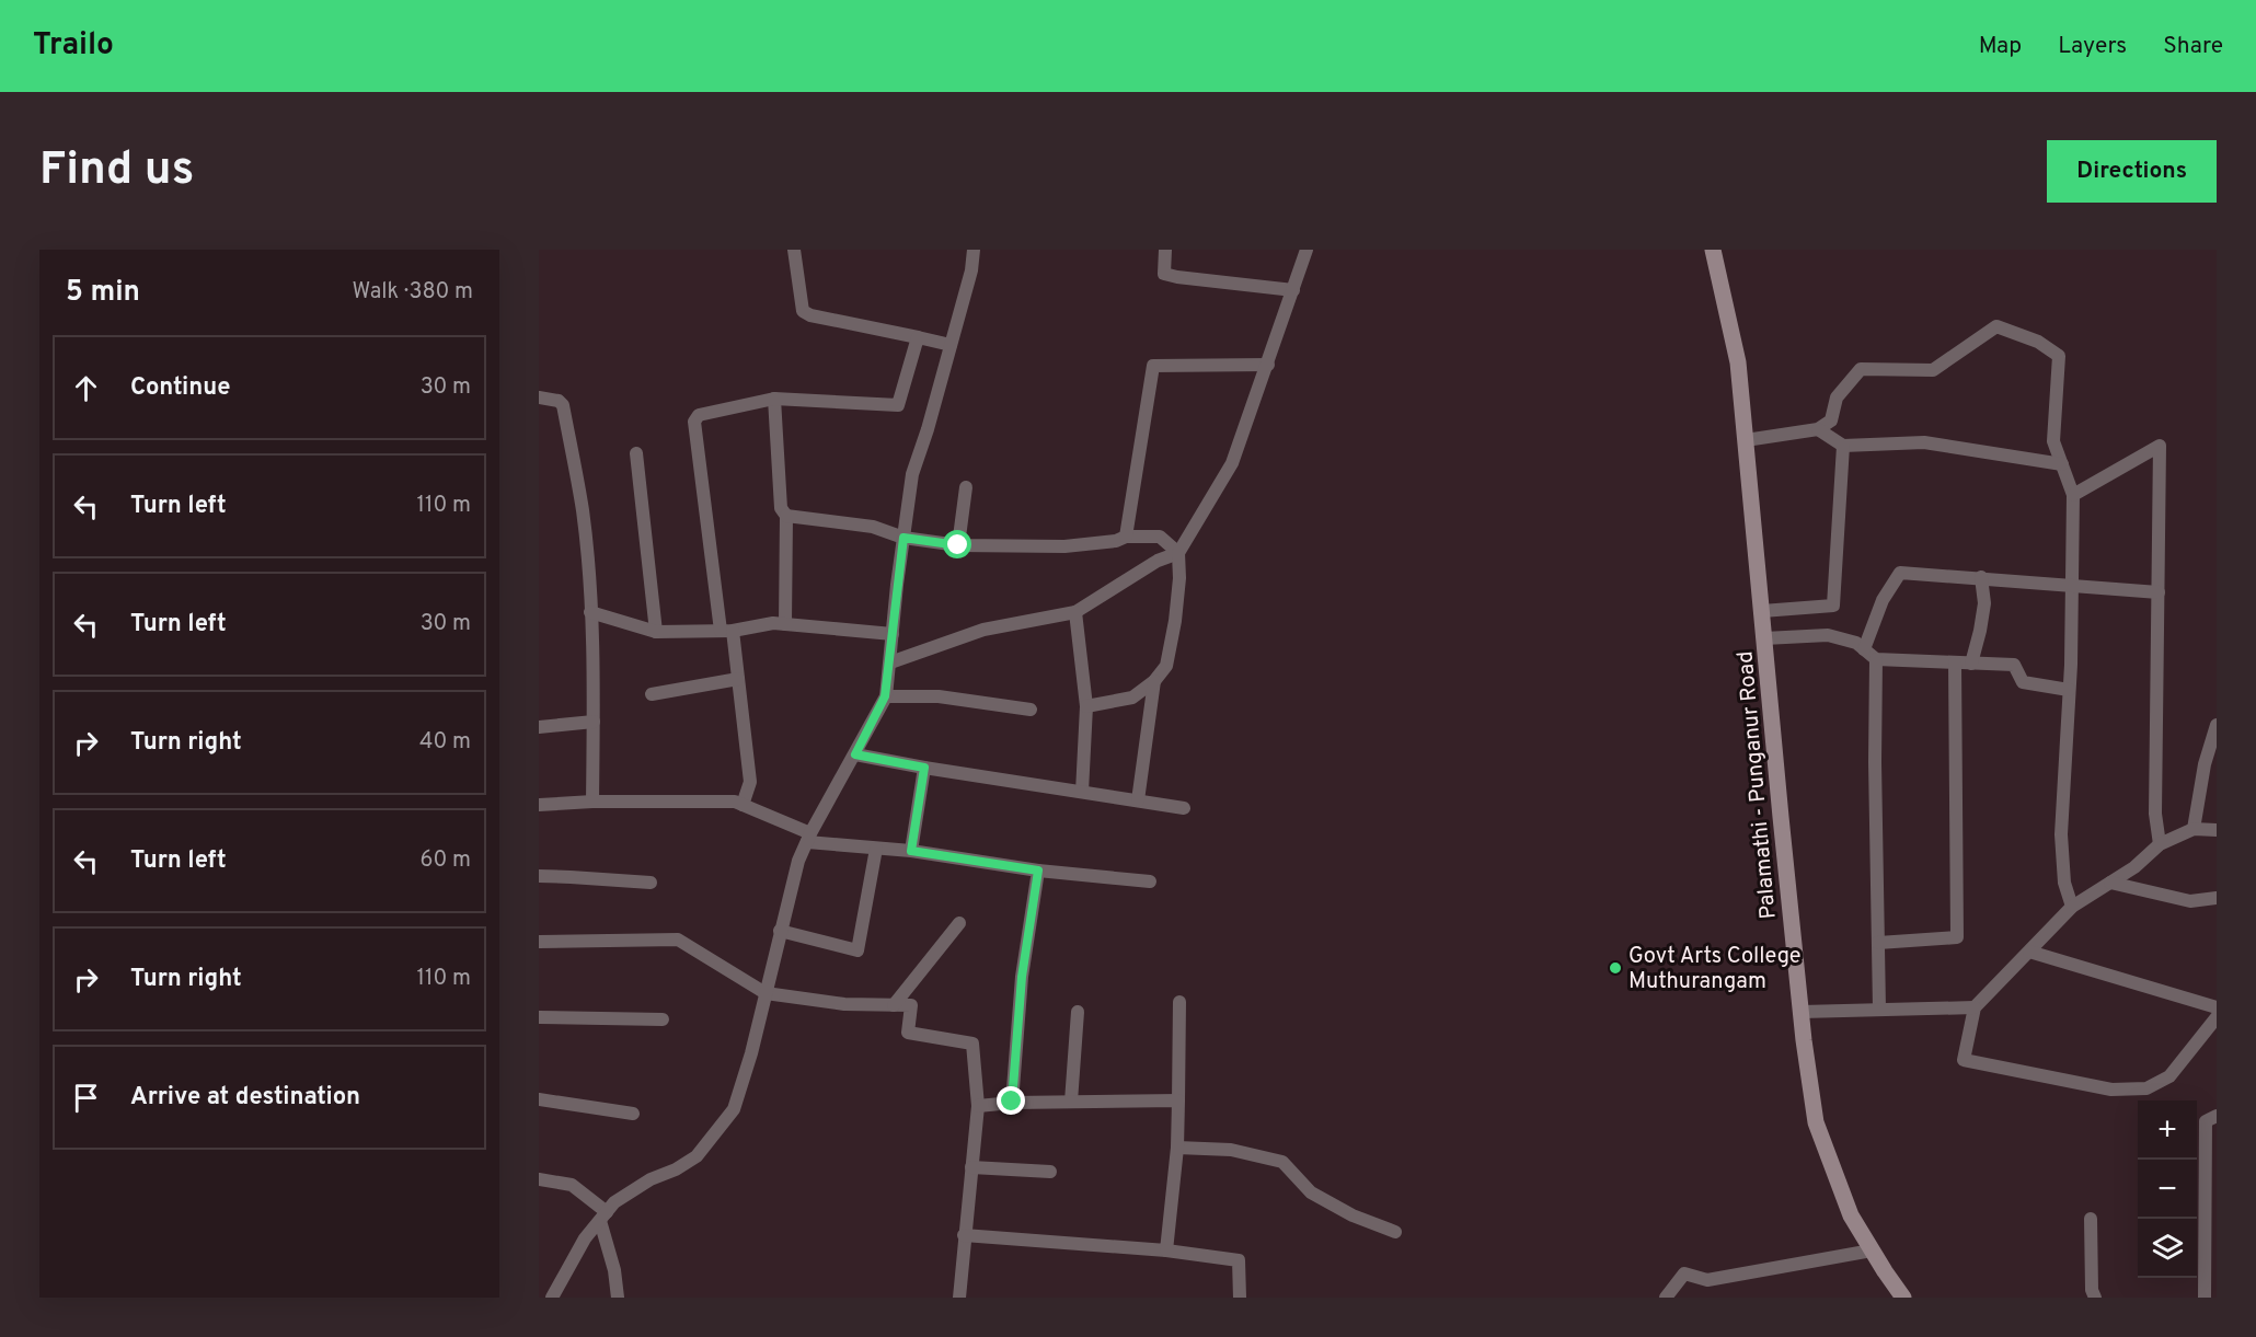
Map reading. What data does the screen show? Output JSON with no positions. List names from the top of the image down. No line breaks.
{"streets":{"street":["Palamathi - Punganur Road"]},"places":["Govt Arts College Muthurangam"],"page":{"header":"Trailo","nav":["Map","Layers","Share"],"buttons":"Directions","title":"Find us","heading":["5 min","Walk · 380 m"],"list":[["Continue","30 m"],["Turn left","110 m"],["Turn left","30 m"],["Turn right","40 m"],["Turn left","60 m"],["Turn right","110 m"],"Arrive at destination"],"map_buttons":["+","−"]}}
